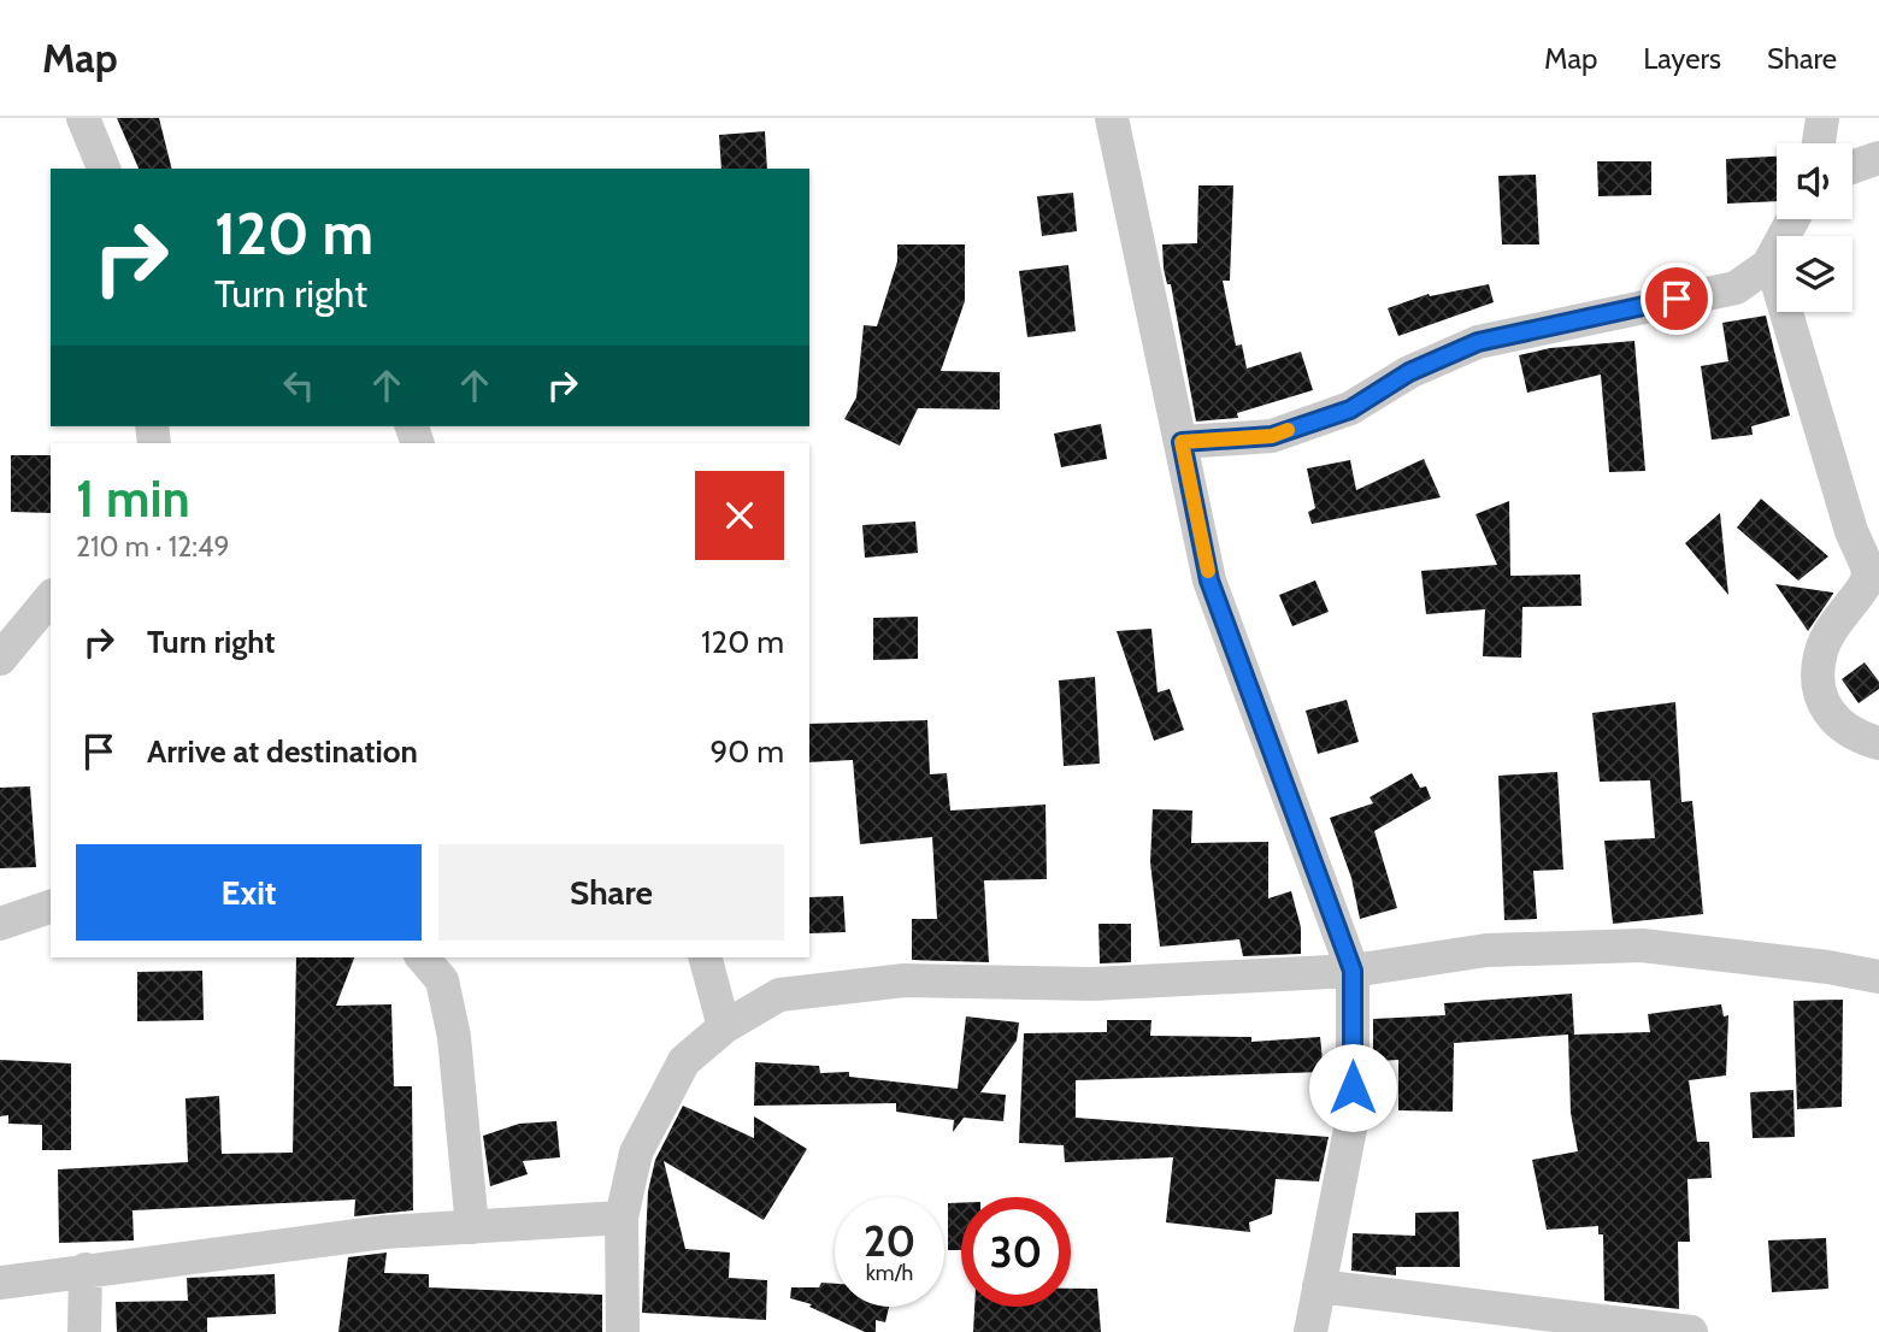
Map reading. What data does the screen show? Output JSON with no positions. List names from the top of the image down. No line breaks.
{"page":{"header":"Map","nav":["Map","Layers","Share"],"turn":["120 m","Turn right"],"heading":["1 min","210 m · 12:49"],"list":[{"name":"Turn right","value":"120 m"},{"name":"Arrive at destination","value":"90 m"}],"buttons":["Exit","Share"],"speed":"20 km/h","limit":"30"}}
